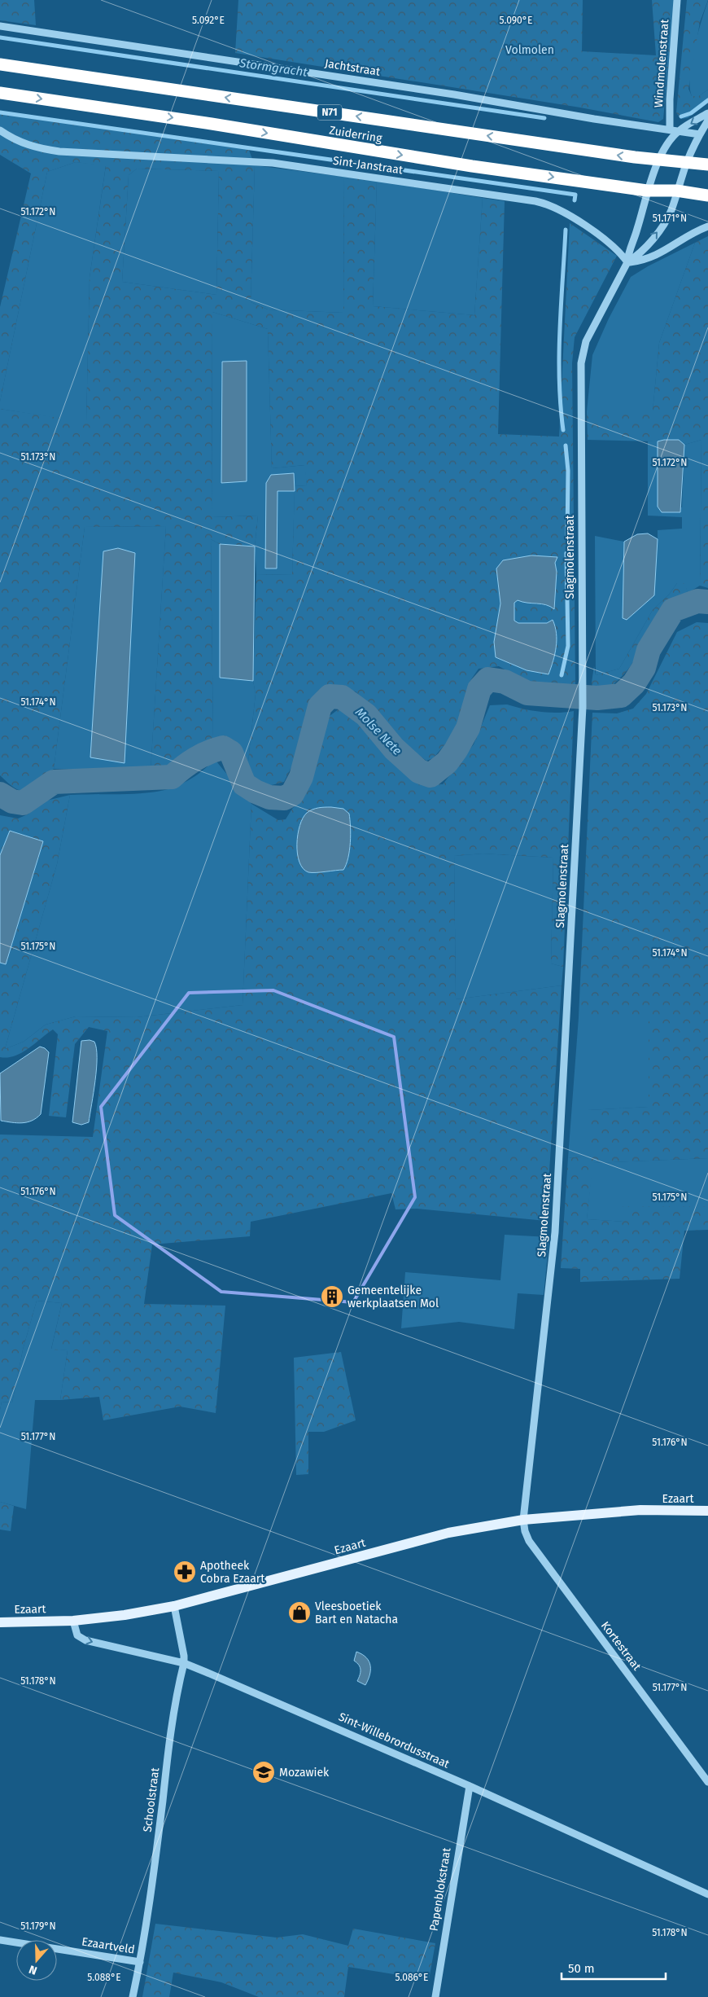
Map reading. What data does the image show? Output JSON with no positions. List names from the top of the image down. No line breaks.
{"streets":{"highway":["N71","Zuiderring"],"main road":["Ezaart"],"street":["Windmolenstraat","Jachtstraat","Sint-Janstraat","Slagmolenstraat","Kortestraat","Sint-Willebrordusstraat","Schoolstraat","Papenblokstraat","Ezaartveld"]},"crossings":[["Windmolenstraat","Jachtstraat"],["Jachtstraat","Slagmolenstraat"],["Zuiderring","Slagmolenstraat"],["Sint-Janstraat","Slagmolenstraat"],["Slagmolenstraat","Ezaart"],["Slagmolenstraat","Kortestraat"],["Ezaart","Kortestraat"],["Ezaart","Sint-Willebrordusstraat"],["Ezaart","Schoolstraat"],["Sint-Willebrordusstraat","Schoolstraat"],["Sint-Willebrordusstraat","Papenblokstraat"],["Schoolstraat","Ezaartveld"]],"water":["Stormgracht","Molse Nete"],"parks":["Volmolen"],"places":{"building":["Gemeentelijke werkplaatsen Mol"],"pharmacy":["Apotheek Cobra Ezaart"],"shop":["Vleesboetiek Bart en Natacha"],"school or university":["Mozawiek"]},"scale_bar":"50 m","north":"bottom","coordinates":["5.092°E","5.090°E","51.172°N","51.171°N","51.173°N","51.174°N","51.175°N","51.176°N","51.177°N","51.178°N","51.179°N","5.088°E","5.086°E"]}
